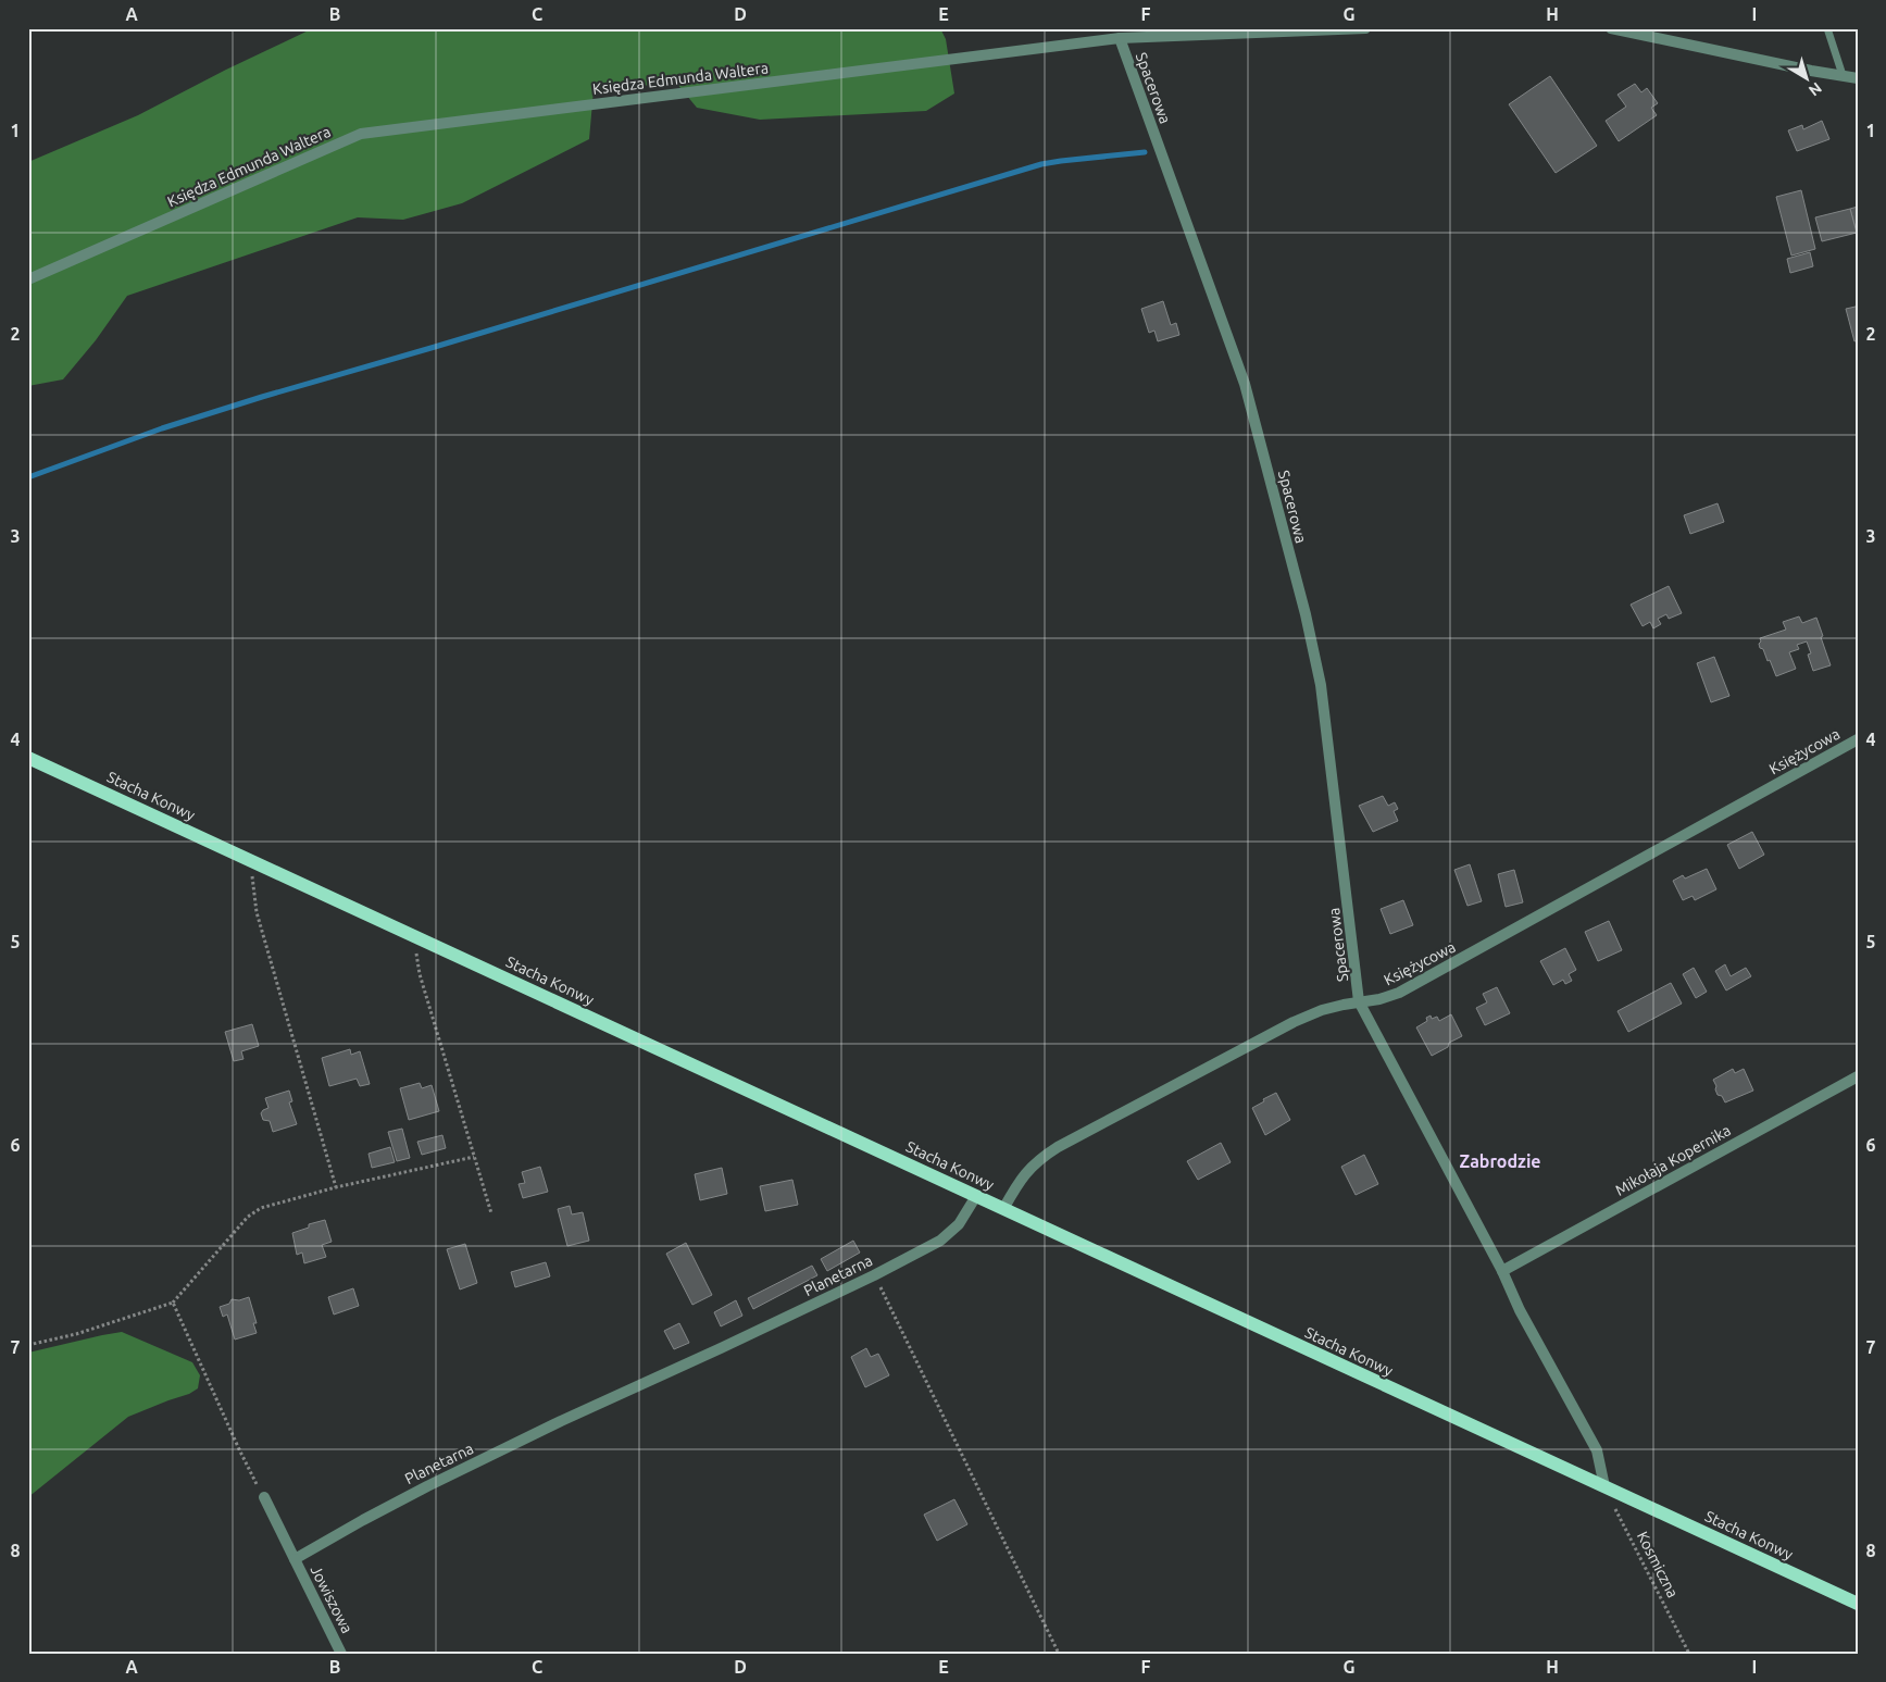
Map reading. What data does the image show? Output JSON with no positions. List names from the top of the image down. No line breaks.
{"streets":{"main road":["Stacha Konwy"],"street":["Księdza Edmunda Waltera","Spacerowa","Księżycowa","Mikołaja Kopernika","Planetarna","Jowiszowa"],"path":["Kosmiczna"]},"crossings":[["Księdza Edmunda Waltera","Spacerowa"],["Spacerowa","Księżycowa"],["Księżycowa","Stacha Konwy"],["Stacha Konwy","Planetarna"],["Stacha Konwy","Kosmiczna"],["Planetarna","Jowiszowa"]],"districts":["Zabrodzie"],"north":"bottom right","grid":{"columns":["A","B","C","D","E","F","G","H","I"],"rows":["1","2","3","4","5","6","7","8"]}}
